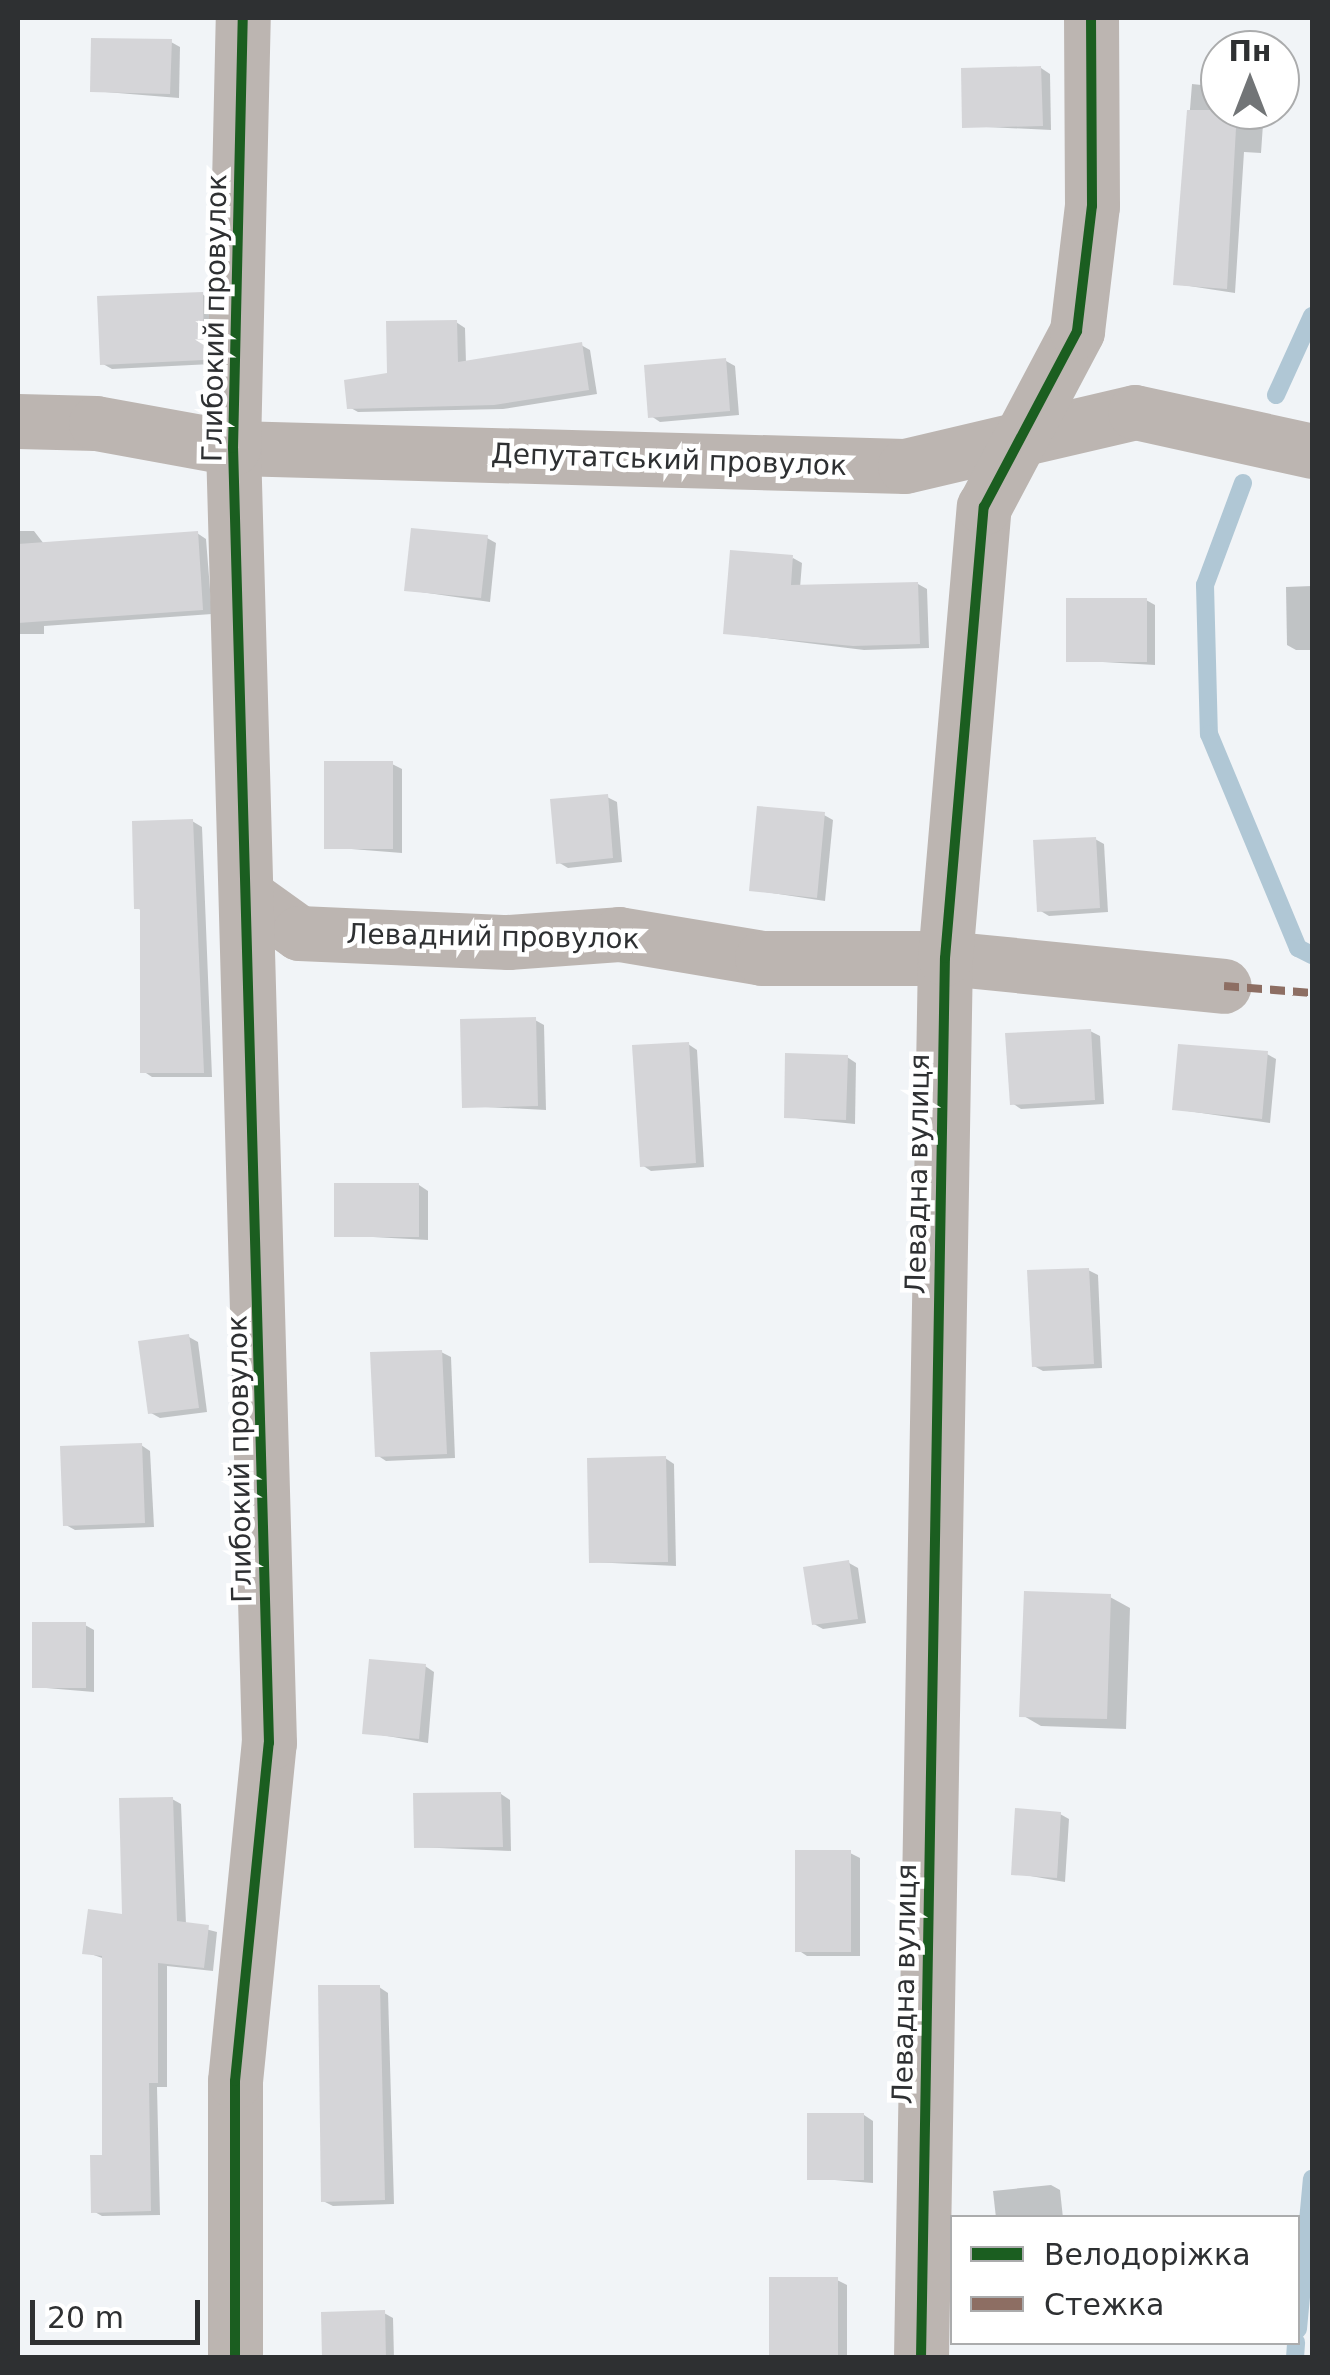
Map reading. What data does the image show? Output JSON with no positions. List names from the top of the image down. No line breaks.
{"streets":{"street":["Глибокий провулок","Депутатський провулок","Левадний провулок","Левадна вулиця"]},"crossings":[["Глибокий провулок","Депутатський провулок"],["Глибокий провулок","Левадний провулок"],["Депутатський провулок","Левадна вулиця"],["Левадний провулок","Левадна вулиця"]],"legend":["Велодоріжка","Стежка"],"scale_bar":"20 m","north":"top"}
